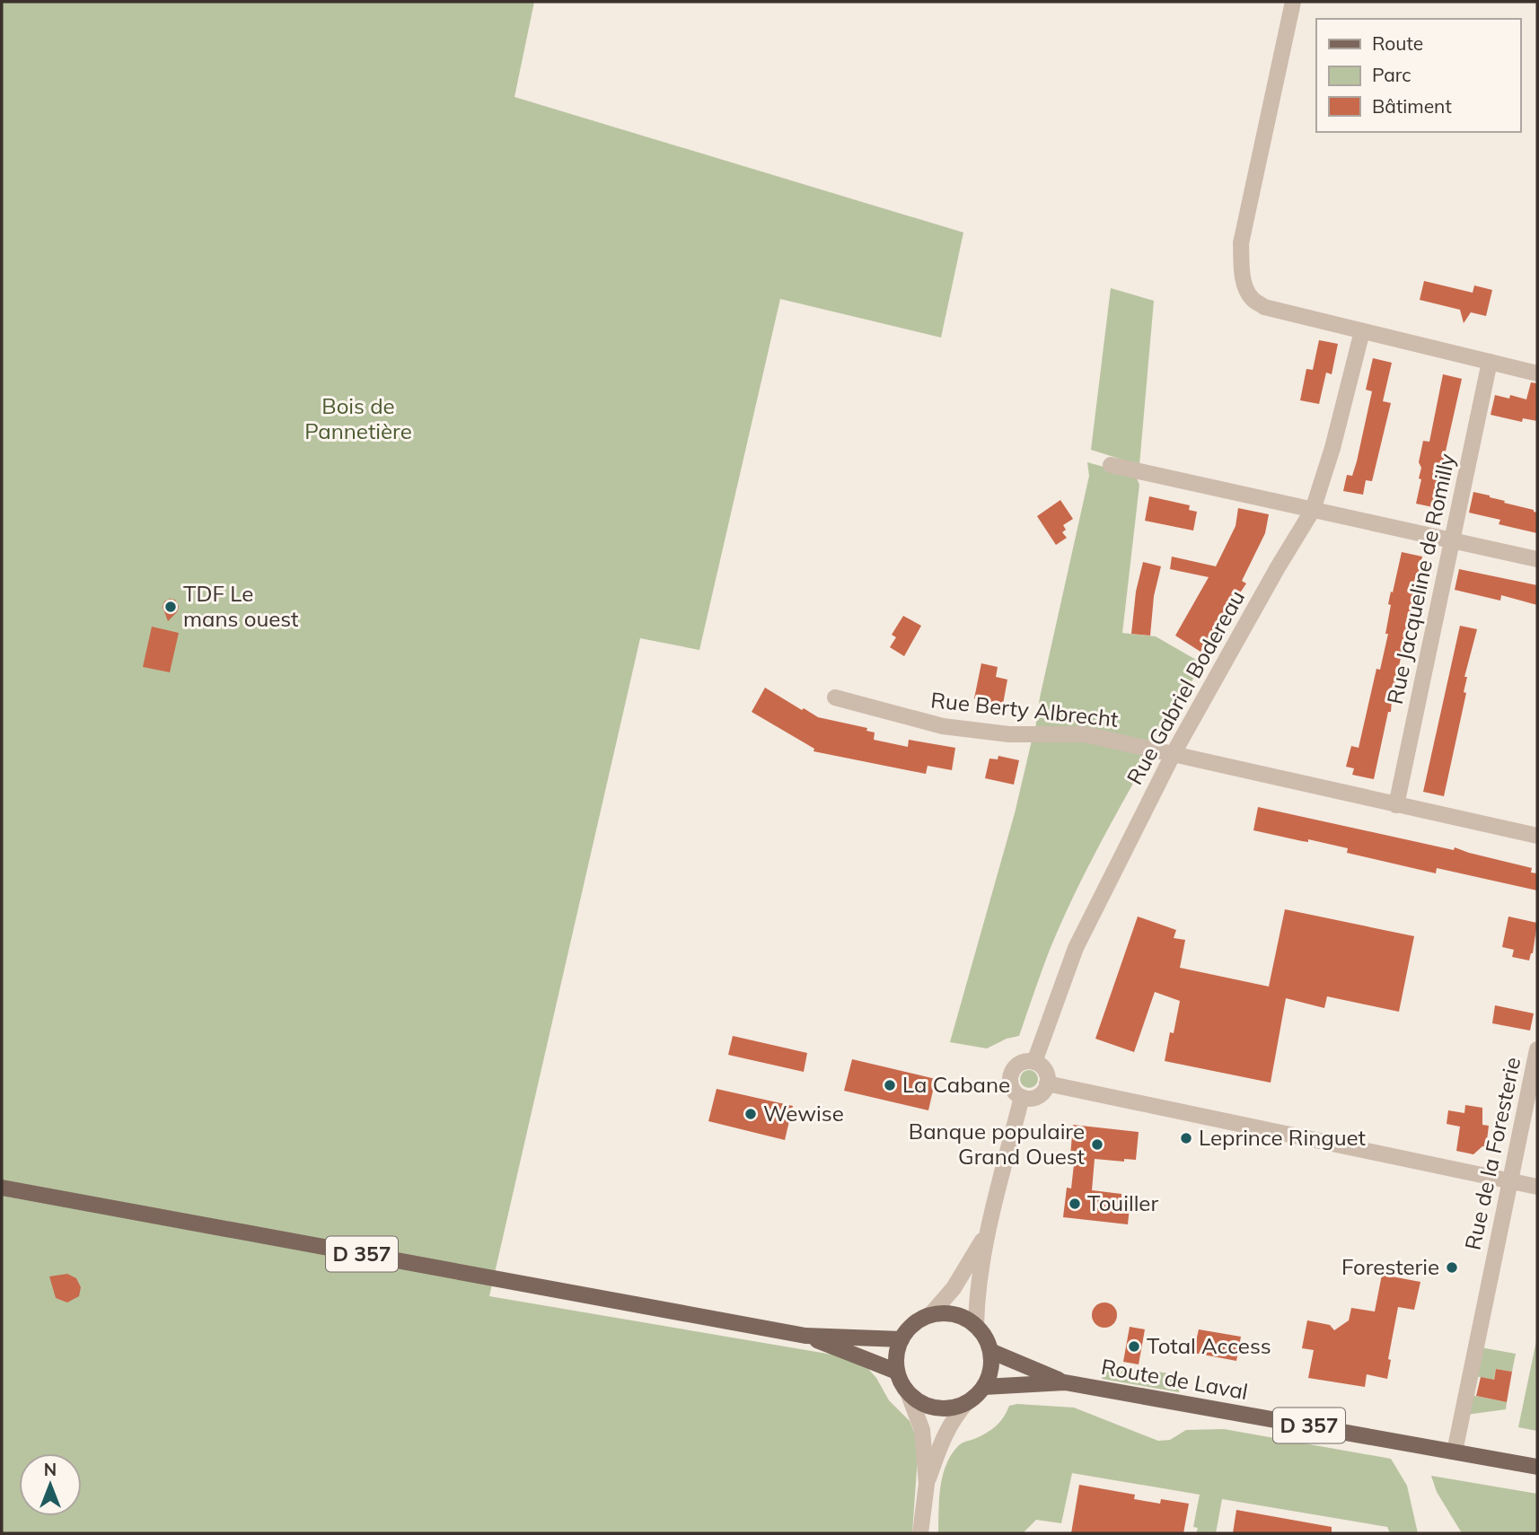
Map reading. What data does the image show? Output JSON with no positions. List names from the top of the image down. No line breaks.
{"streets":{"main road":["D 357","Route de Laval"],"street":["Rue Jacqueline de Romilly","Rue Gabriel Bodereau","Rue Berty Albrecht","Rue de la Foresterie"]},"crossings":[["Rue Jacqueline de Romilly","Rue Berty Albrecht"],["Rue Gabriel Bodereau","Rue Berty Albrecht"],["Rue de la Foresterie","Route de Laval"],["D 357","Route de Laval"]],"parks":["Bois de Pannetière"],"places":["TDF Le mans ouest","La Cabane","Wewise","Leprince Ringuet","Banque populaire Grand Ouest","Touiller","Foresterie","Total Access"],"legend":["Route","Parc","Bâtiment"],"north":"top"}
